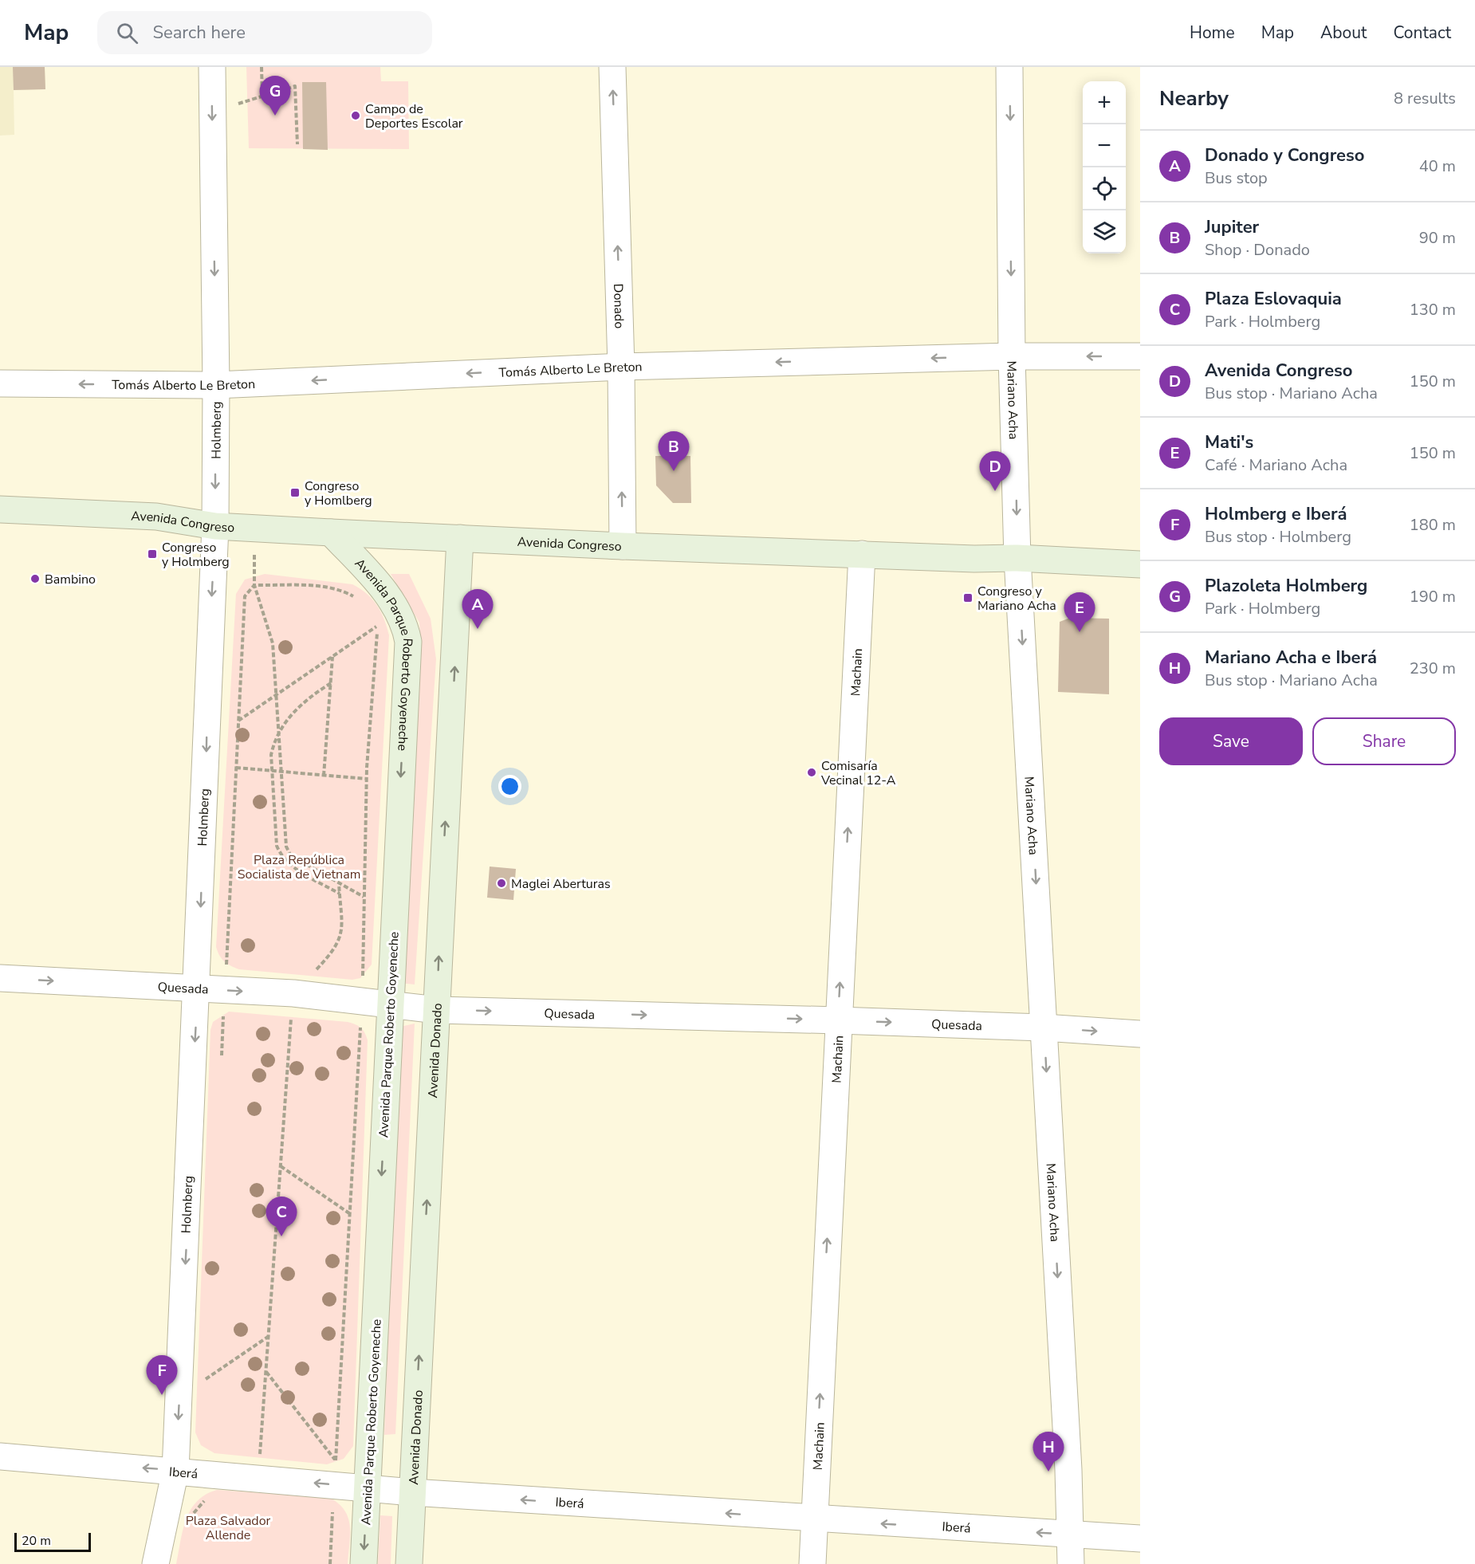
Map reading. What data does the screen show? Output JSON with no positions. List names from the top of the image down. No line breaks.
{"streets":{"main road":["Avenida Congreso","Avenida Parque Roberto Goyeneche","Avenida Donado"],"street":["Donado","Tomás Alberto Le Breton","Mariano Acha","Holmberg","Machain","Quesada","Iberá"]},"crossings":[["Donado","Tomás Alberto Le Breton"],["Donado","Avenida Congreso"],["Tomás Alberto Le Breton","Mariano Acha"],["Tomás Alberto Le Breton","Holmberg"],["Mariano Acha","Avenida Congreso"],["Mariano Acha","Quesada"],["Mariano Acha","Iberá"],["Holmberg","Avenida Congreso"],["Holmberg","Quesada"],["Holmberg","Iberá"],["Avenida Congreso","Avenida Parque Roberto Goyeneche"],["Avenida Congreso","Machain"],["Avenida Congreso","Avenida Donado"],["Avenida Parque Roberto Goyeneche","Quesada"],["Avenida Parque Roberto Goyeneche","Iberá"],["Machain","Quesada"],["Machain","Iberá"],["Quesada","Avenida Donado"],["Avenida Donado","Iberá"]],"one_way":["Donado","Tomás Alberto Le Breton","Mariano Acha","Holmberg","Avenida Parque Roberto Goyeneche","Machain","Quesada","Avenida Donado","Iberá"],"parks":["Plaza República Socialista de Vietnam","Plaza Salvador Allende"],"places":{"other":["Campo de Deportes Escolar","Bambino","Comisaría Vecinal 12-A","Maglei Aberturas"],"transit":["Congreso y Homlberg","Congreso y Holmberg","Congreso y Mariano Acha"]},"scale_bar":"20 m","page":{"header":"Map","search":"Search here","nav":["Home","Map","About","Contact"],"heading":["Nearby","8 results"],"pins":["G","B","D","A","E","C","F","H"],"map_buttons":["+","−"],"list":[{"mark":"A","name":"Donado y Congreso","note":"Bus stop","value":"40 m"},{"mark":"B","name":"Jupiter","note":"Shop · Donado","value":"90 m"},{"mark":"C","name":"Plaza Eslovaquia","note":"Park · Holmberg","value":"130 m"},{"mark":"D","name":"Avenida Congreso","note":"Bus stop · Mariano Acha","value":"150 m"},{"mark":"E","name":"Mati's","note":"Café · Mariano Acha","value":"150 m"},{"mark":"F","name":"Holmberg e Iberá","note":"Bus stop · Holmberg","value":"180 m"},{"mark":"G","name":"Plazoleta Holmberg","note":"Park · Holmberg","value":"190 m"},{"mark":"H","name":"Mariano Acha e Iberá","note":"Bus stop · Mariano Acha","value":"230 m"}],"buttons":["Save","Share"],"scale":"20 m"}}
